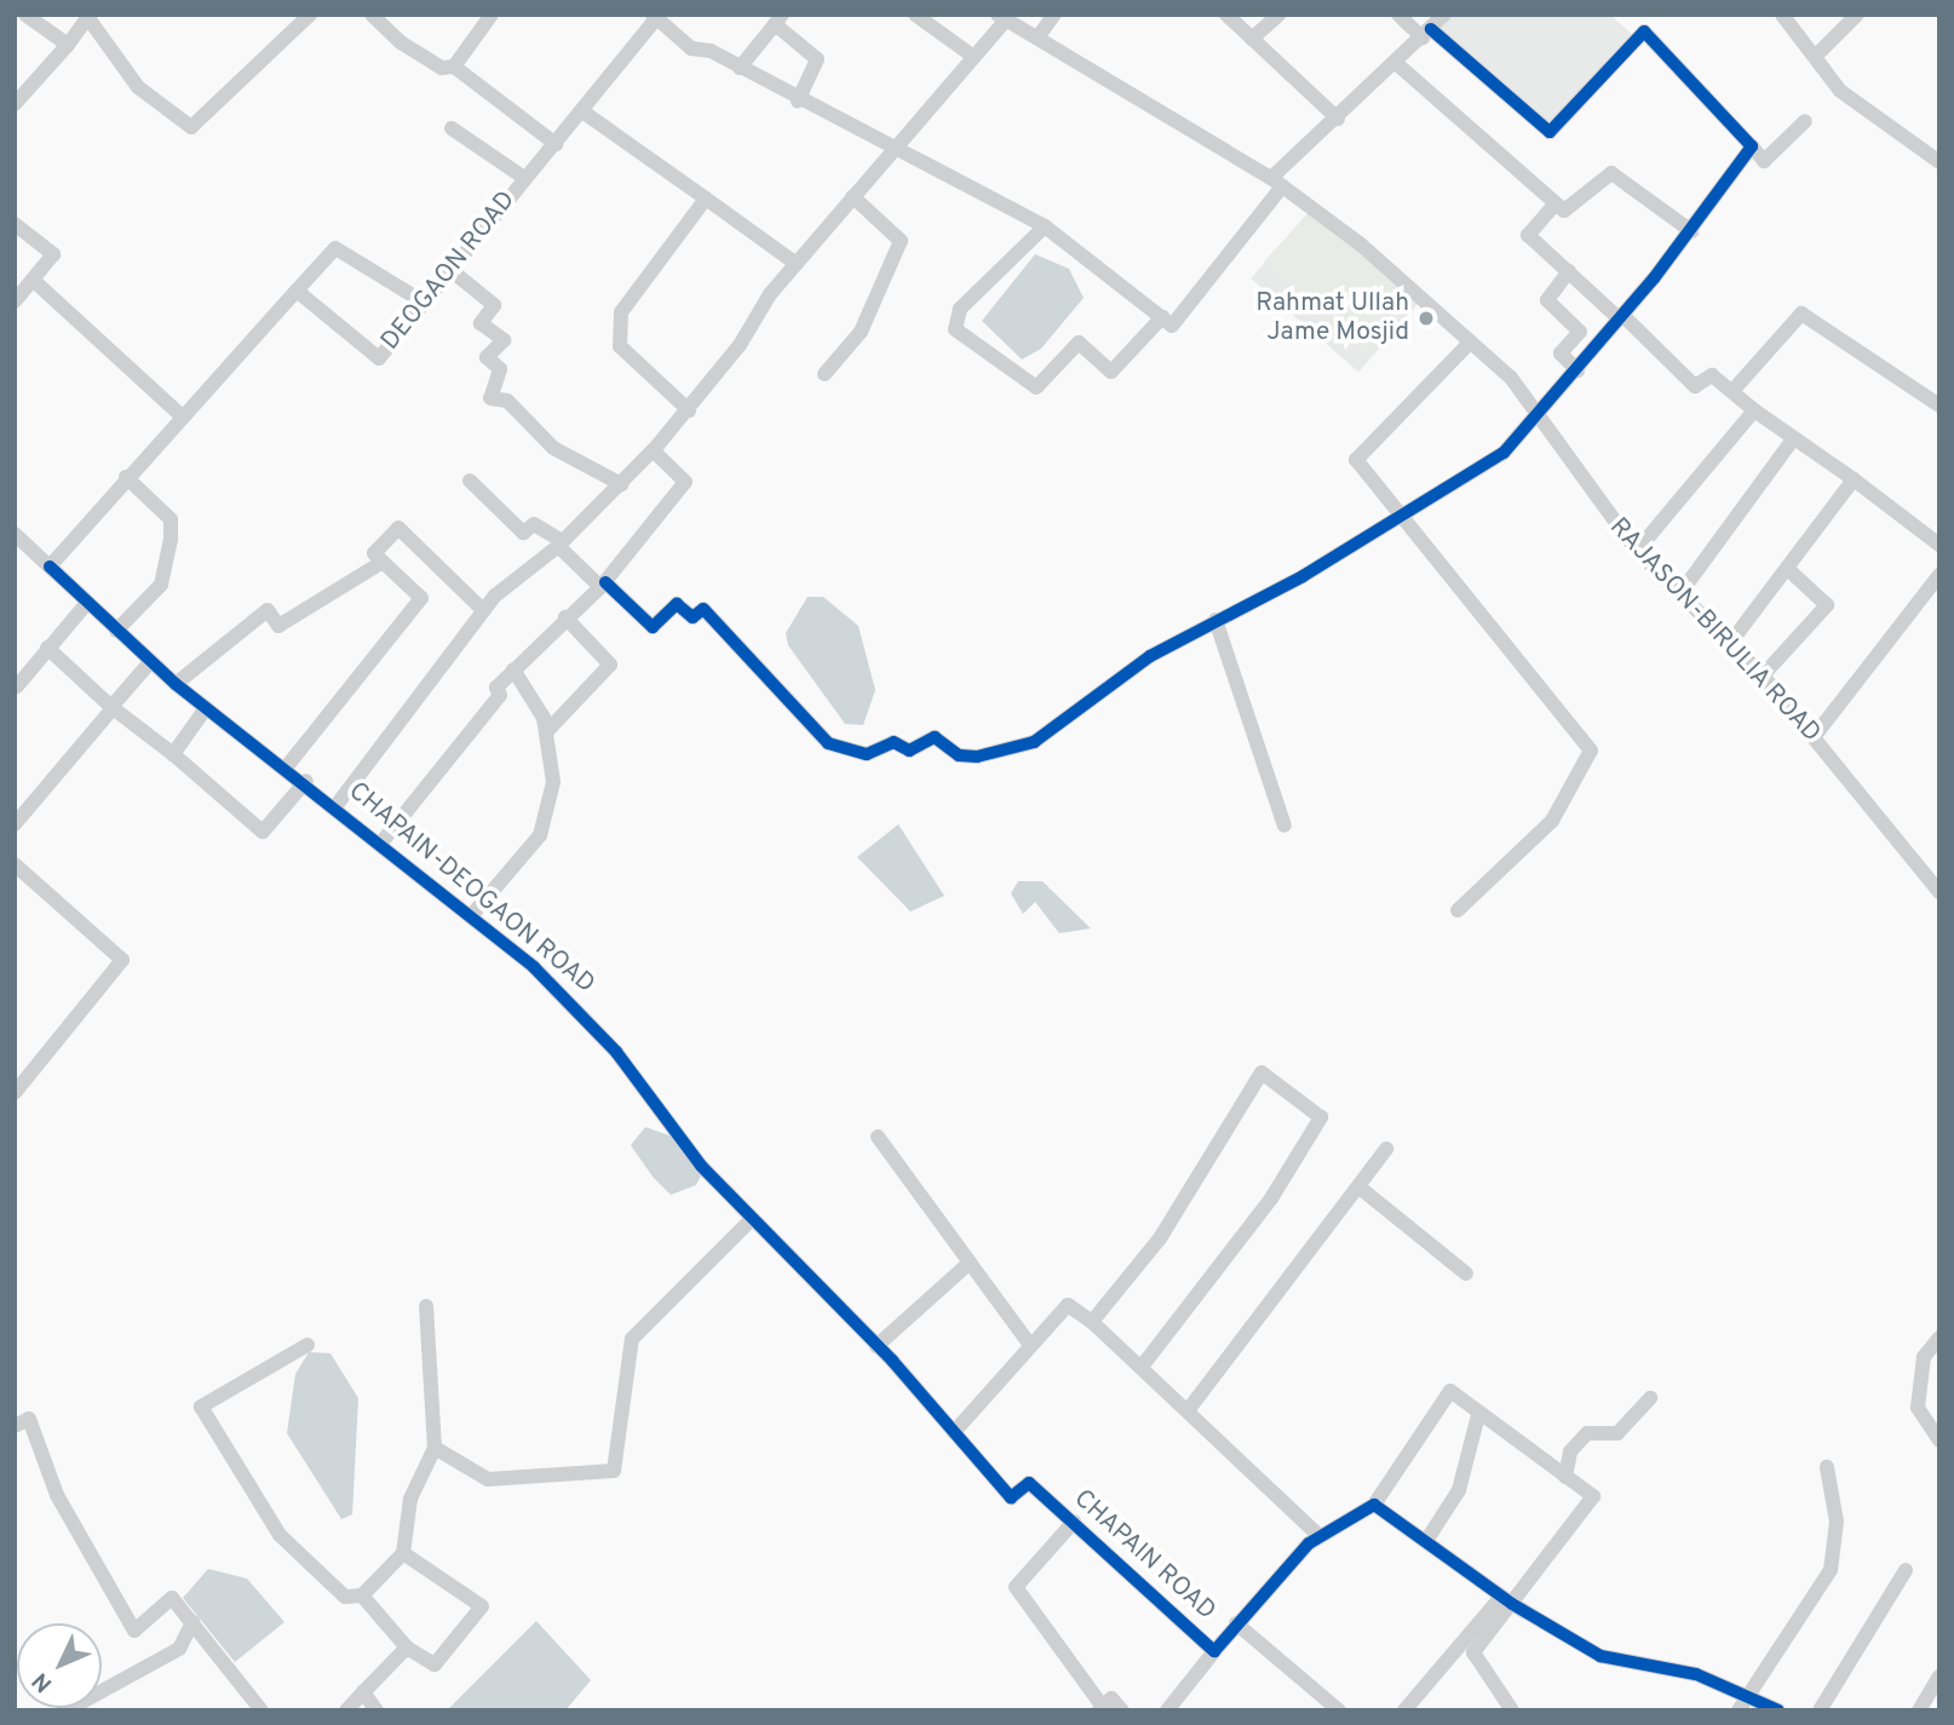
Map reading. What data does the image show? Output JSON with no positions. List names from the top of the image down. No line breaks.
{"streets":{"street":["DEOGAON ROAD","RAJASON-BIRULIA ROAD","CHAPAIN-DEOGAON ROAD","CHAPAIN ROAD"]},"crossings":[["CHAPAIN-DEOGAON ROAD","CHAPAIN ROAD"]],"places":["Rahmat Ullah Jame Mosjid"],"north":"bottom left"}
